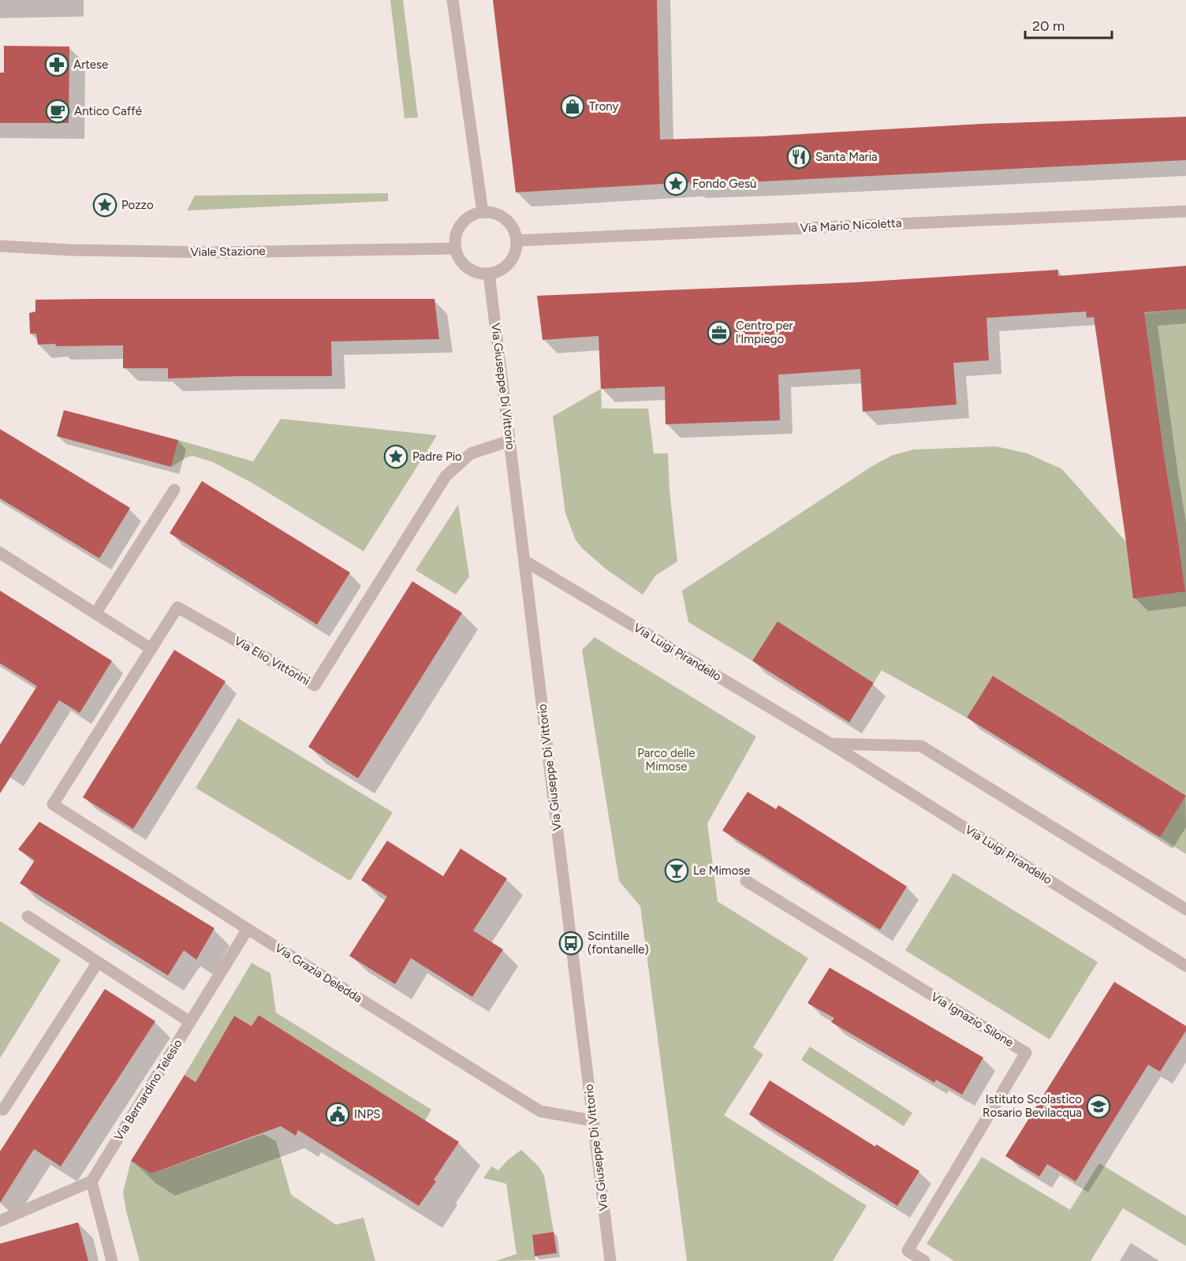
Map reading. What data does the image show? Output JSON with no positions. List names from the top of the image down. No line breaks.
{"streets":{"street":["Via Mario Nicoletta","Viale Stazione","Via Giuseppe Di Vittorio","Via Luigi Pirandello","Via Elio Vittorini","Via Grazia Deledda","Via Ignazio Silone","Via Bernardino Telesio"]},"crossings":[["Via Mario Nicoletta","Viale Stazione"],["Via Mario Nicoletta","Via Giuseppe Di Vittorio"],["Viale Stazione","Via Giuseppe Di Vittorio"],["Via Giuseppe Di Vittorio","Via Luigi Pirandello"],["Via Giuseppe Di Vittorio","Via Elio Vittorini"],["Via Giuseppe Di Vittorio","Via Grazia Deledda"],["Via Elio Vittorini","Via Grazia Deledda"],["Via Grazia Deledda","Via Bernardino Telesio"]],"parks":["Parco delle Mimose"],"places":{"pharmacy":["Artese"],"shop":["Trony"],"cafe":["Antico Caffé"],"restaurant":["Santa Maria"],"place":["Fondo Gesù","Pozzo","Padre Pio"],"office":["Centro per l'Impiego"],"bar":["Le Mimose"],"bus stop":["Scintille (fontanelle)"],"school or university":["Istituto Scolastico Rosario Bevilacqua"],"public building":["INPS"]},"scale_bar":"20 m"}
